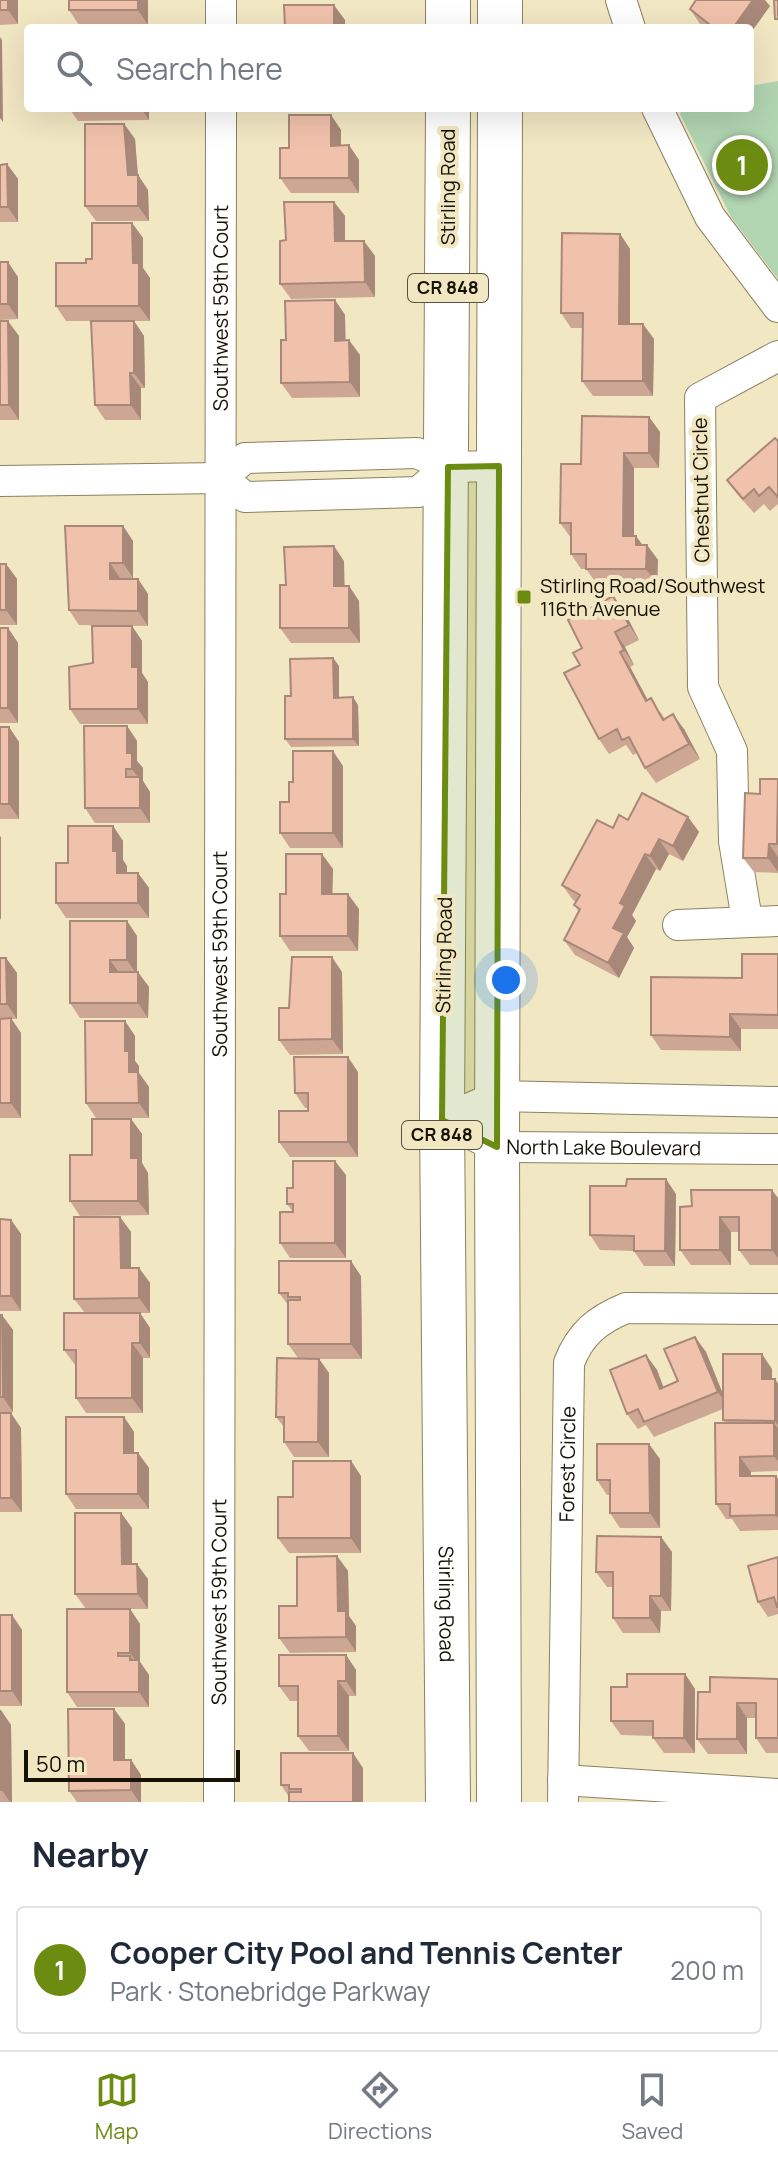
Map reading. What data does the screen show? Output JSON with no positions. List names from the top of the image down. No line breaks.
{"streets":{"main road":["Stirling Road","CR 848"],"street":["Southwest 59th Court","Chestnut Circle","North Lake Boulevard","Forest Circle"]},"crossings":[["Stirling Road","North Lake Boulevard"],["CR 848","North Lake Boulevard"]],"places":{"transit":["Stirling Road/Southwest 116th Avenue"]},"scale_bar":"50 m","page":{"search":"Search here","pins":"1","scale":"50 m","heading":"Nearby","list":[{"mark":"1","name":"Cooper City Pool and Tennis Center","note":"Park · Stonebridge Parkway","value":"200 m"}],"nav":["Map","Directions","Saved"]}}
